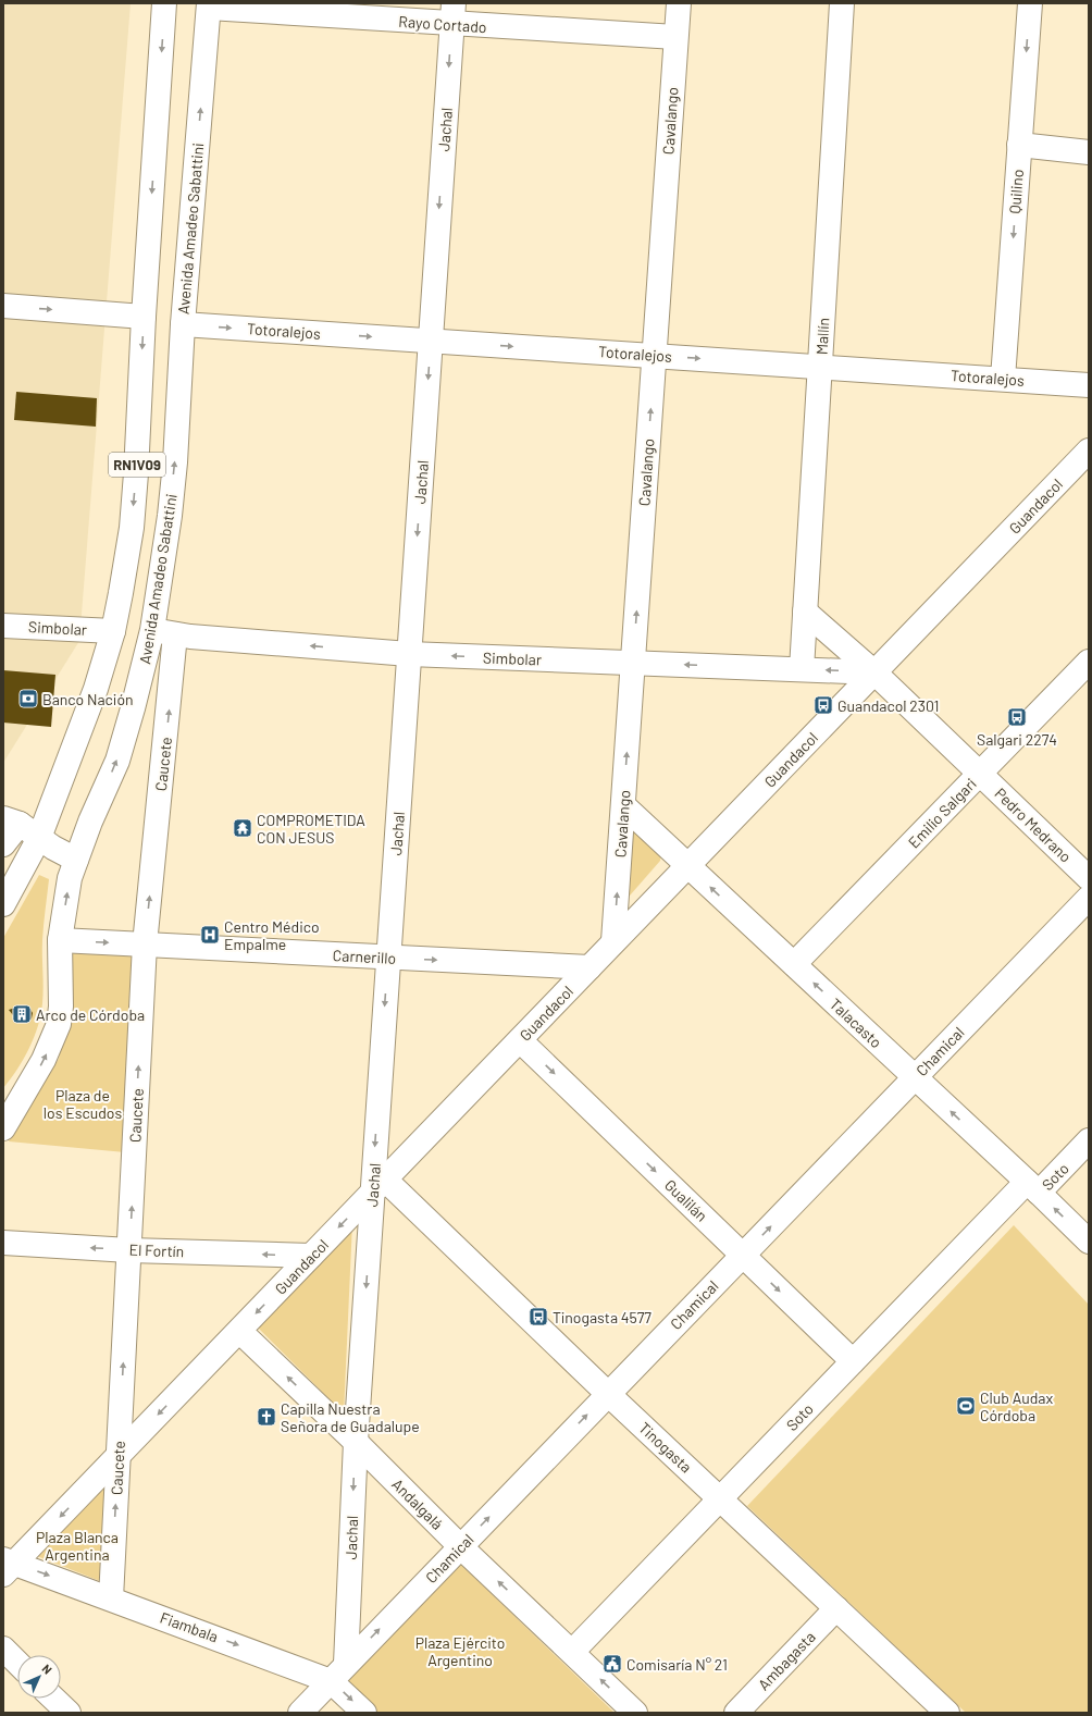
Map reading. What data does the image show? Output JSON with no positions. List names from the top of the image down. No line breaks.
{"streets":{"street":["Rayo Cortado","Cavalango","Jachal","Quilino","Avenida Amadeo Sabattini","Totoralejos","Mallín","RN1V09","Guandacol","Simbolar","Caucete","Emilio Salgari","Pedro Medrano","Carnerillo","Talacasto","Chamical","Soto","Gualilán","El Fortín","Tinogasta","Andalgalá","Fiambala","Ambagasta"]},"crossings":[["Rayo Cortado","Cavalango"],["Rayo Cortado","Jachal"],["Rayo Cortado","Avenida Amadeo Sabattini"],["Cavalango","Totoralejos"],["Cavalango","Guandacol"],["Cavalango","Simbolar"],["Cavalango","Talacasto"],["Jachal","Totoralejos"],["Jachal","Guandacol"],["Jachal","Simbolar"],["Jachal","Carnerillo"],["Jachal","Chamical"],["Jachal","Tinogasta"],["Jachal","Andalgalá"],["Jachal","Fiambala"],["Quilino","Totoralejos"],["Avenida Amadeo Sabattini","Totoralejos"],["Avenida Amadeo Sabattini","Simbolar"],["Avenida Amadeo Sabattini","Carnerillo"],["Totoralejos","Mallín"],["Mallín","Simbolar"],["Mallín","Pedro Medrano"],["RN1V09","Simbolar"],["Guandacol","Simbolar"],["Guandacol","Caucete"],["Guandacol","Pedro Medrano"],["Guandacol","Carnerillo"],["Guandacol","Talacasto"],["Guandacol","Gualilán"],["Guandacol","El Fortín"],["Guandacol","Tinogasta"],["Guandacol","Andalgalá"],["Guandacol","Fiambala"],["Simbolar","Caucete"],["Simbolar","Pedro Medrano"],["Caucete","Carnerillo"],["Caucete","El Fortín"],["Caucete","Fiambala"],["Emilio Salgari","Pedro Medrano"],["Emilio Salgari","Talacasto"],["Talacasto","Chamical"],["Talacasto","Soto"],["Chamical","Gualilán"],["Chamical","Tinogasta"],["Chamical","Andalgalá"],["Chamical","Fiambala"],["Soto","Gualilán"],["Soto","Tinogasta"],["Soto","Andalgalá"],["Tinogasta","Ambagasta"]],"one_way":["Cavalango","Jachal","Quilino","Totoralejos","Simbolar","Carnerillo","Talacasto","Chamical","Gualilán","El Fortín","Andalgalá","Fiambala"],"parks":["Plaza de los Escudos","Plaza Blanca Argentina","Plaza Ejército Argentino"],"places":{"bank":["Banco Nación"],"bus stop":["Guandacol 2301","Salgari 2274","Tinogasta 4577"],"temple":["COMPROMETIDA CON JESUS"],"hospital":["Centro Médico Empalme"],"building":["Arco de Córdoba"],"sports":["Club Audax Córdoba"],"church":["Capilla Nuestra Señora de Guadalupe"],"public building":["Comisaría N° 21"]},"north":"top right"}
